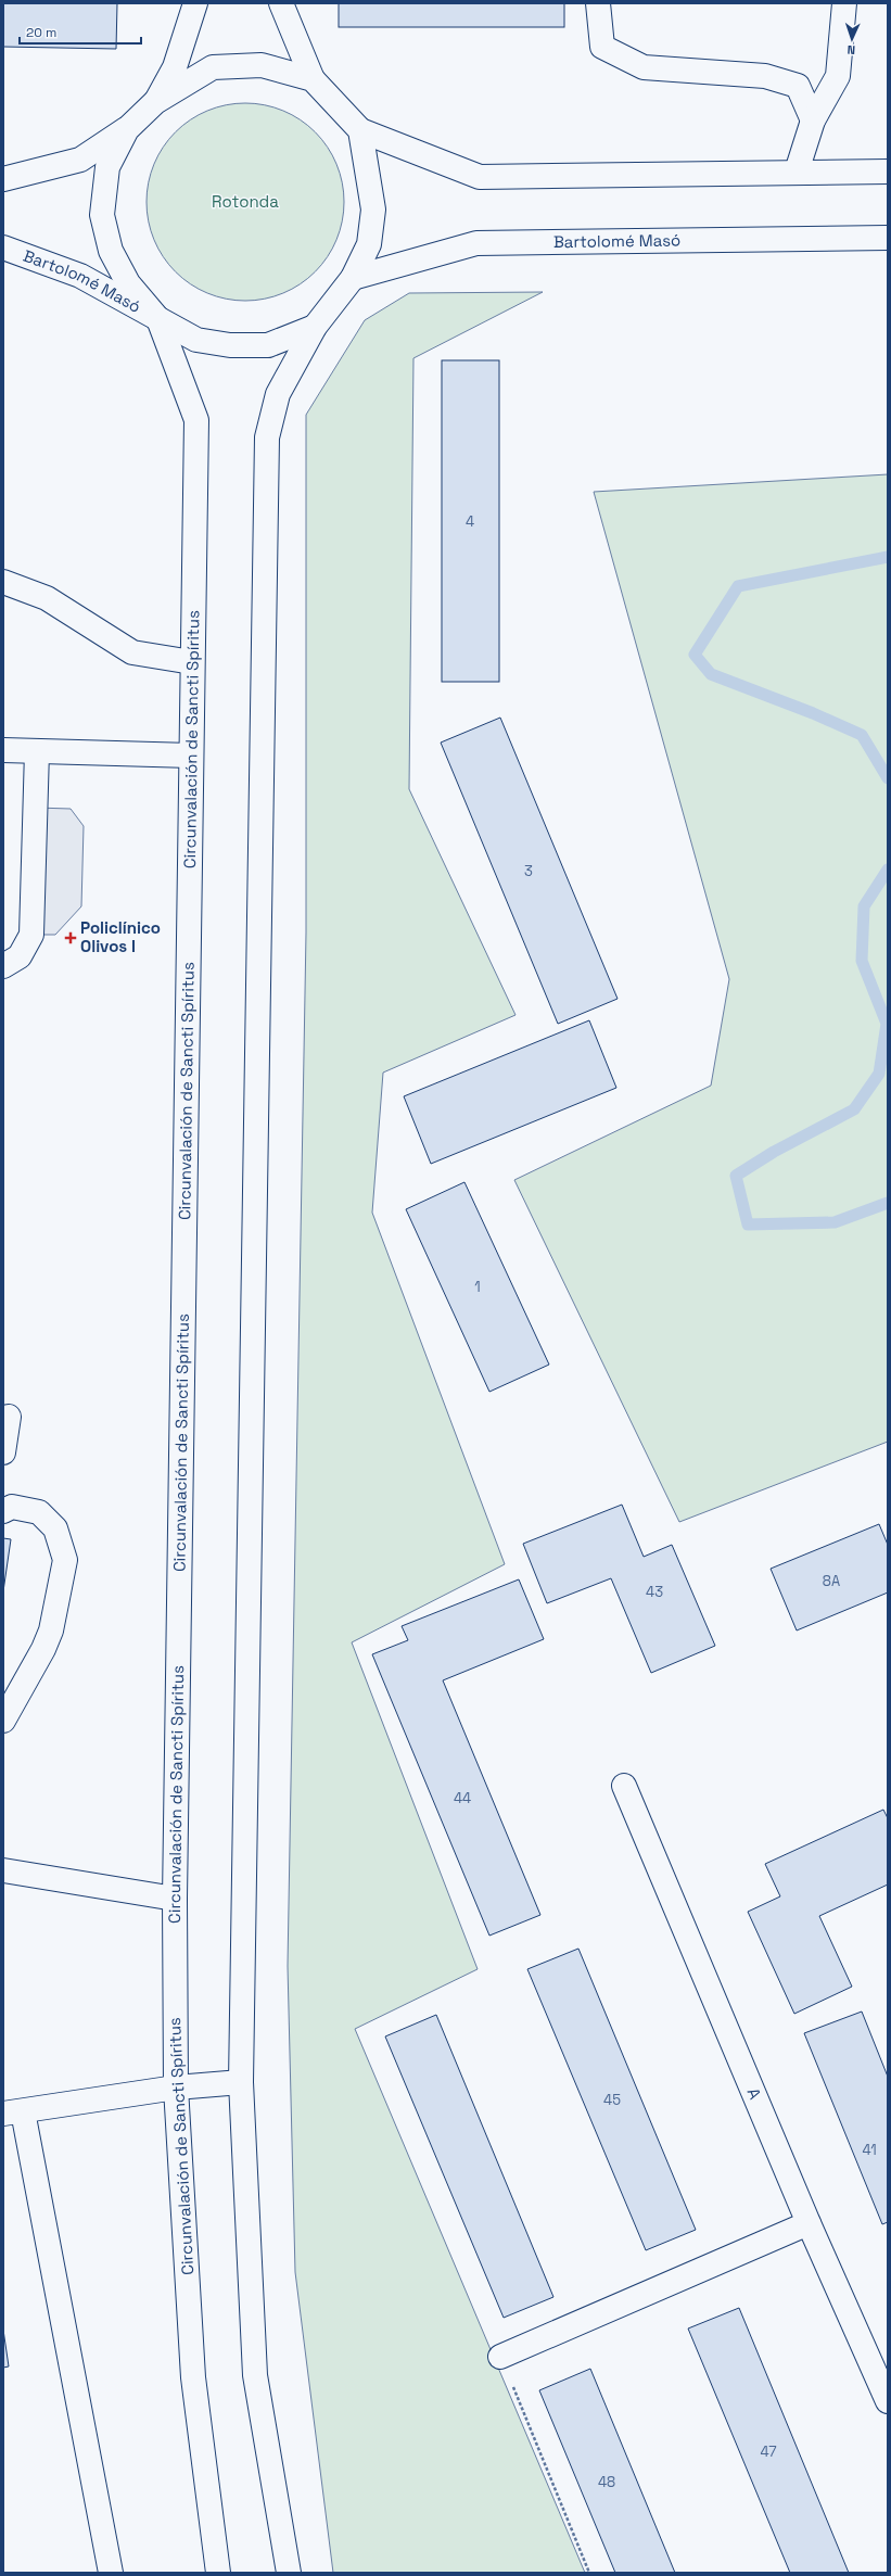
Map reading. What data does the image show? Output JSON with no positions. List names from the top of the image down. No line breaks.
{"streets":{"main road":["Bartolomé Masó","Circunvalación de Sancti Spíritus","A"]},"crossings":[["Bartolomé Masó","Circunvalación de Sancti Spíritus"]],"parks":["Rotonda"],"places":{"health":["Policlínico Olivos I"]},"house_numbers":["4","3","1","8A","43","44","45","41","47","48"],"scale_bar":"20 m","north":"bottom"}
